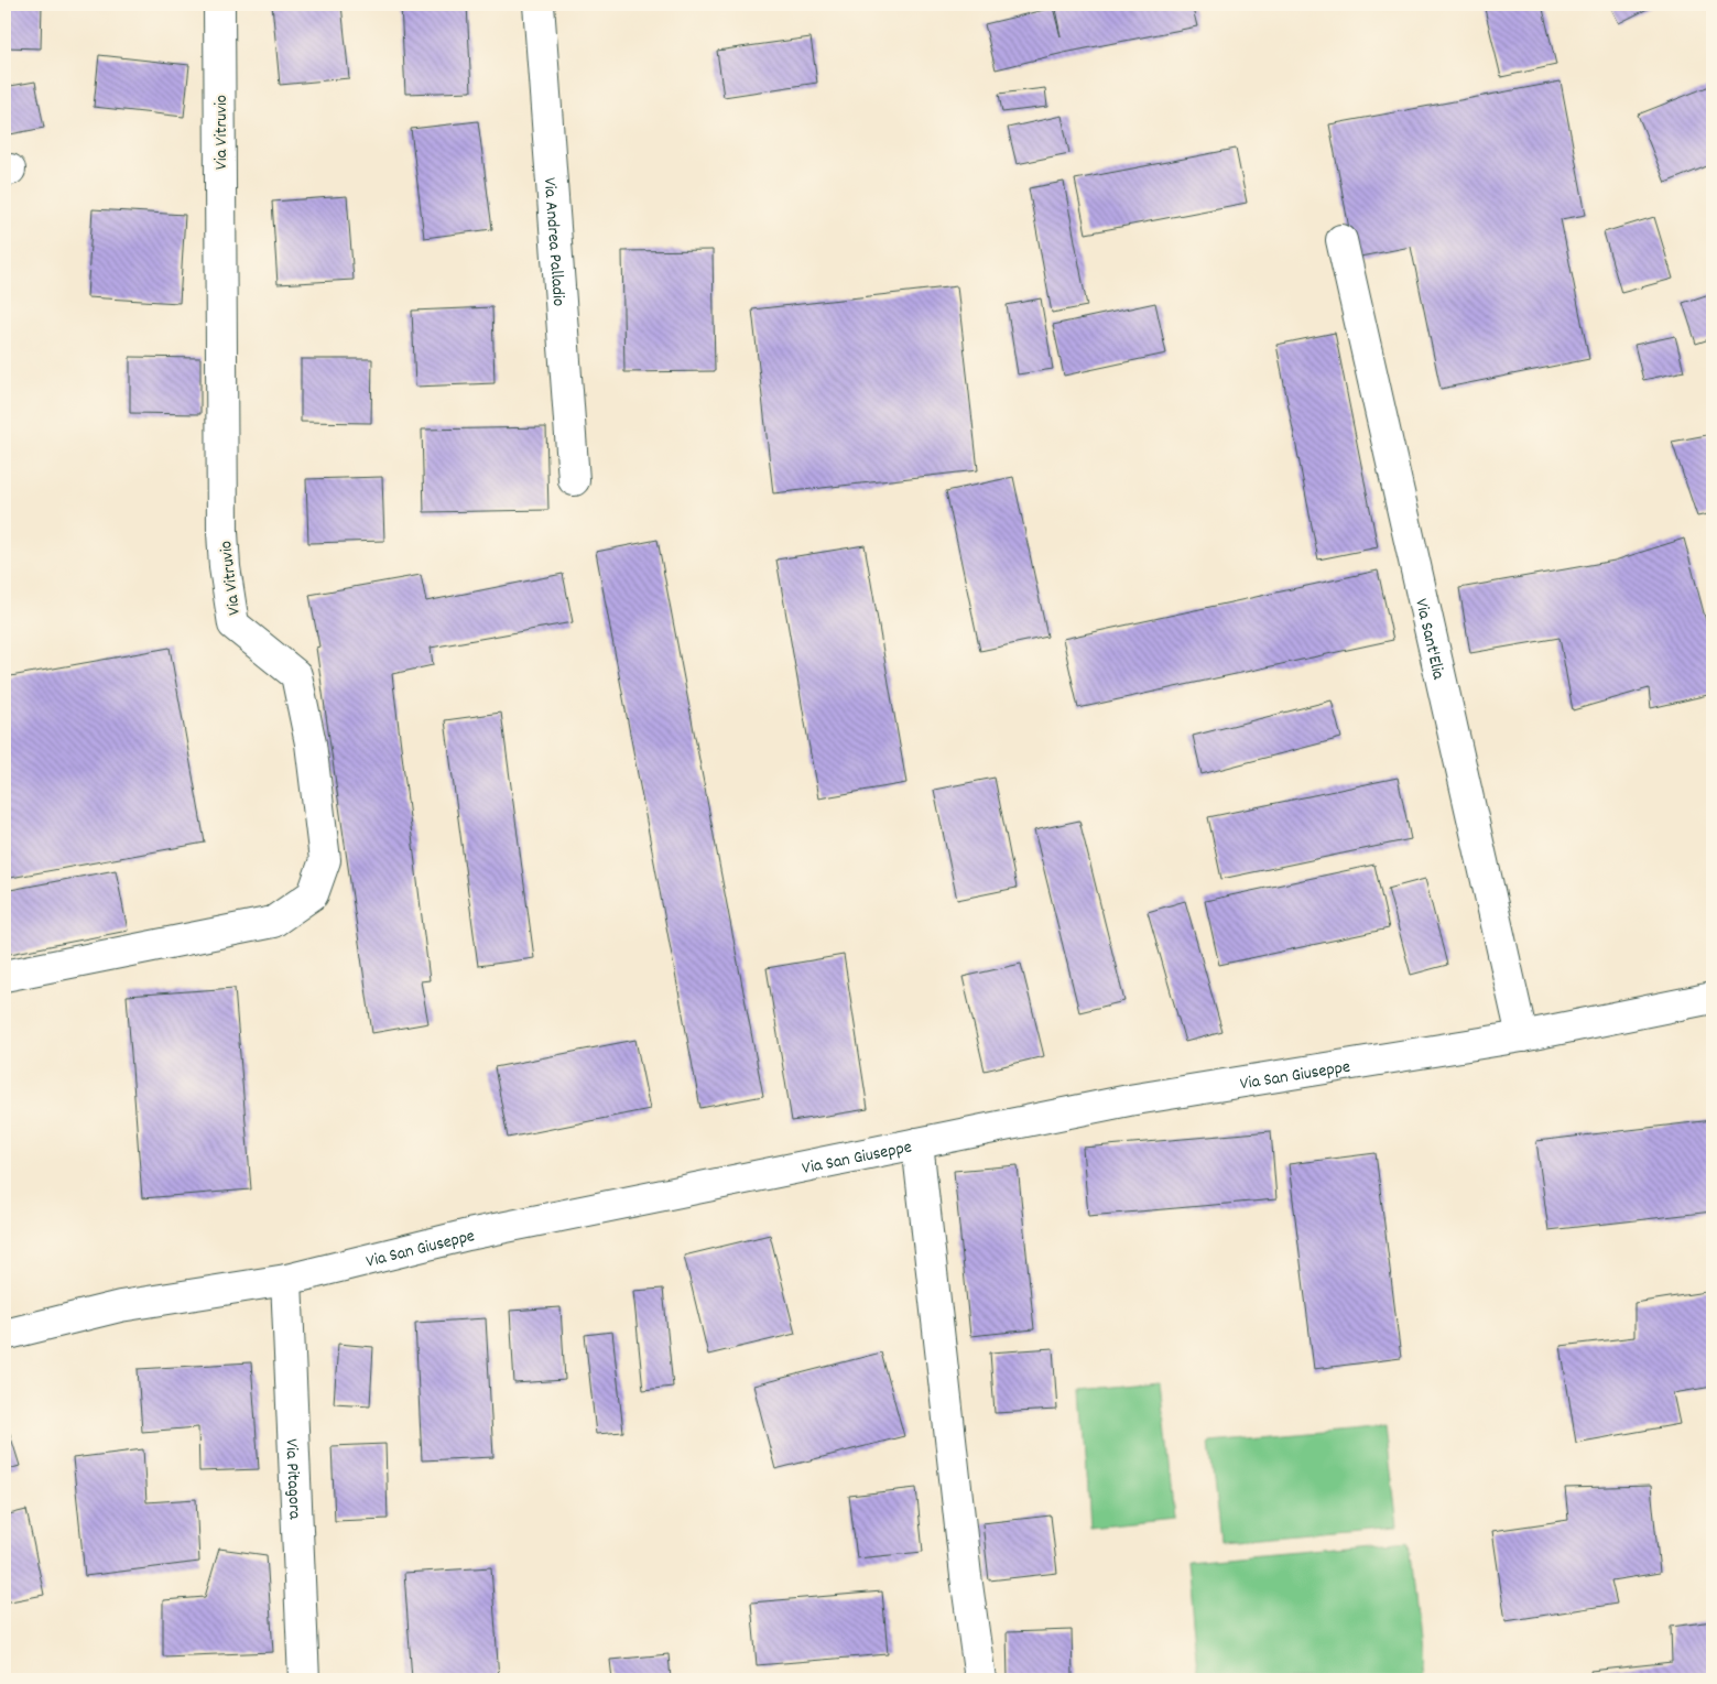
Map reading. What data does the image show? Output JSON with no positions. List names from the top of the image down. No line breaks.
{"streets":{"street":["Via Vitruvio","Via Andrea Palladio","Via Sant'Elia","Via San Giuseppe","Via Pitagora"]},"crossings":[["Via Sant'Elia","Via San Giuseppe"],["Via San Giuseppe","Via Pitagora"]]}
